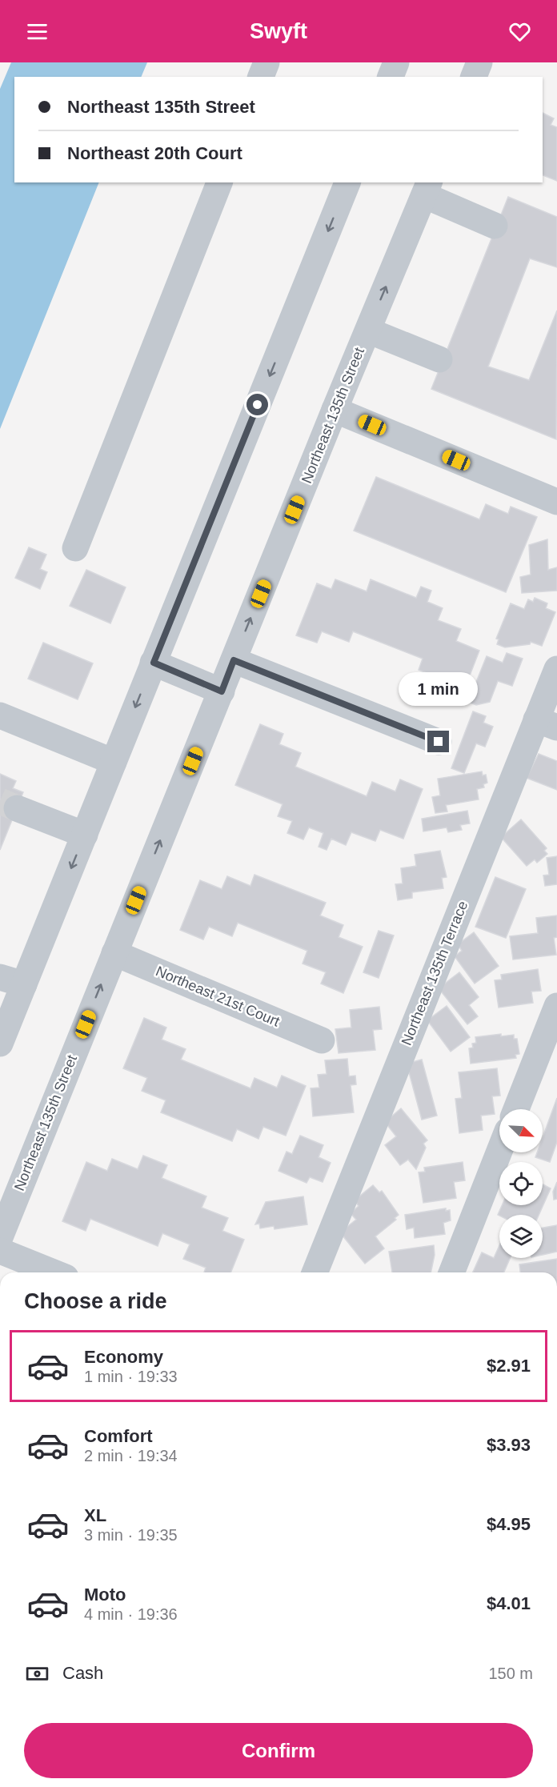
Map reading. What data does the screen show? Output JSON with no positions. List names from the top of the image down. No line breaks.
{"streets":{"street":["Northeast 135th Street","Northeast 135th Terrace","Northeast 21st Court"]},"crossings":[["Northeast 135th Street","Northeast 21st Court"]],"north":"bottom right","page":{"header":"Swyft","banner":["Northeast 135th Street","Northeast 20th Court"],"bubble":"1 min","heading":"Choose a ride","list":[{"name":"Economy","note":"1 min · 19:33","value":"$2.91"},{"name":"Comfort","note":"2 min · 19:34","value":"$3.93"},{"name":"XL","note":"3 min · 19:35","value":"$4.95"},{"name":"Moto","note":"4 min · 19:36","value":"$4.01"}],"pay":["Cash","150 m"],"buttons":"Confirm"}}
